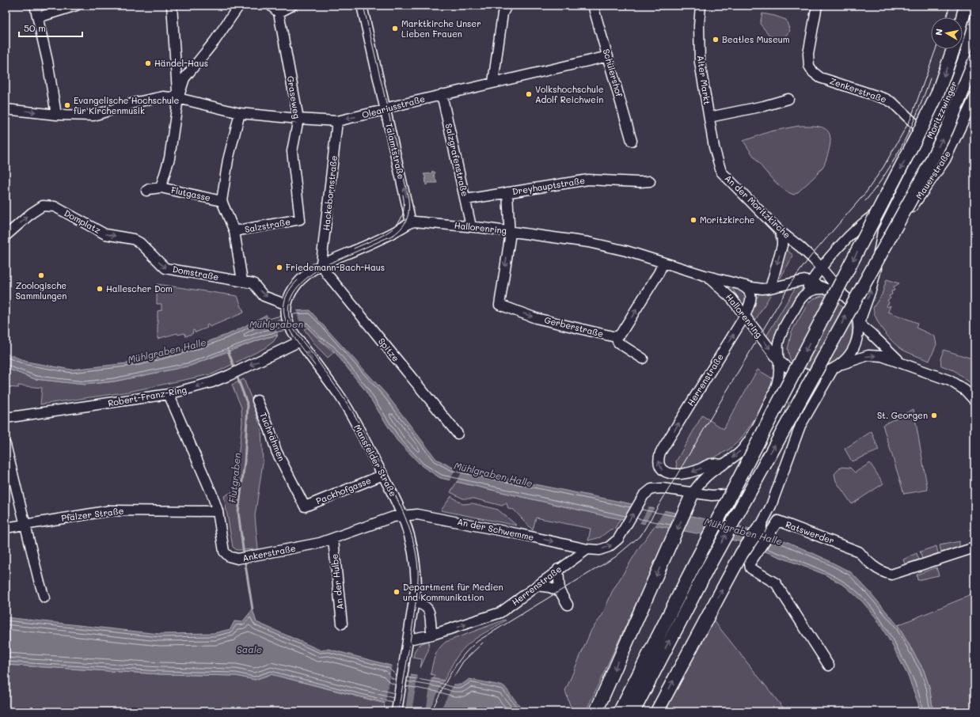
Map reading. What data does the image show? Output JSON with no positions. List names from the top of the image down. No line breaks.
{"streets":{"street":["Schülershof","Alter Markt","Zenkerstraße","Graseweg","Oleariusstraße","Moritzzwinger","Talamtstraße","Salzgrafenstraße","Mauerstraße","Dreyhauptstraße","Hackebornstraße","Flutgasse","An der Moritzkirche","Domplatz","Salzstraße","Hallorenring","Domstraße","Gerberstraße","Spitze","Herrenstraße","Robert-Franz-Ring","Tuchrähmen","Mansfelder Straße","Packhofgasse","Pfälzer Straße","An der Schwemme","Ratswerder","Ankerstraße","An der Hulbe"]},"crossings":[["Schülershof","Oleariusstraße"],["Alter Markt","An der Moritzkirche"],["Zenkerstraße","Moritzzwinger"],["Graseweg","Oleariusstraße"],["Graseweg","Salzstraße"],["Oleariusstraße","Talamtstraße"],["Oleariusstraße","Salzgrafenstraße"],["Oleariusstraße","Hackebornstraße"],["Moritzzwinger","Mauerstraße"],["Moritzzwinger","An der Moritzkirche"],["Moritzzwinger","Hallorenring"],["Talamtstraße","Hallorenring"],["Salzgrafenstraße","Dreyhauptstraße"],["Salzgrafenstraße","Hallorenring"],["Hackebornstraße","Spitze"],["An der Moritzkirche","Hallorenring"],["Domplatz","Domstraße"],["Hallorenring","Gerberstraße"],["Hallorenring","Herrenstraße"],["Domstraße","Mansfelder Straße"],["Herrenstraße","Mansfelder Straße"],["Herrenstraße","An der Schwemme"],["Robert-Franz-Ring","Mansfelder Straße"],["Robert-Franz-Ring","Ankerstraße"],["Tuchrähmen","Packhofgasse"],["Mansfelder Straße","Packhofgasse"],["Mansfelder Straße","An der Schwemme"],["Mansfelder Straße","Ankerstraße"],["Pfälzer Straße","Ankerstraße"],["An der Schwemme","Ankerstraße"],["Ankerstraße","An der Hulbe"]],"one_way":["Talamtstraße","Domplatz","Domstraße","Robert-Franz-Ring","Mansfelder Straße","An der Schwemme"],"water":["Mühlgraben","Mühlgraben Halle","Flutgraben","Saale"],"places":["Marktkirche Unser Lieben Frauen","Beatles Museum","Händel-Haus","Volkshochschule Adolf Reichwein","Evangelische Hochschule für Kirchenmusik","Moritzkirche","Friedemann-Bach-Haus","Zoologische Sammlungen","Hallescher Dom","St. Georgen","Department für Medien und Kommunikation"],"scale_bar":"50 m","north":"left"}
